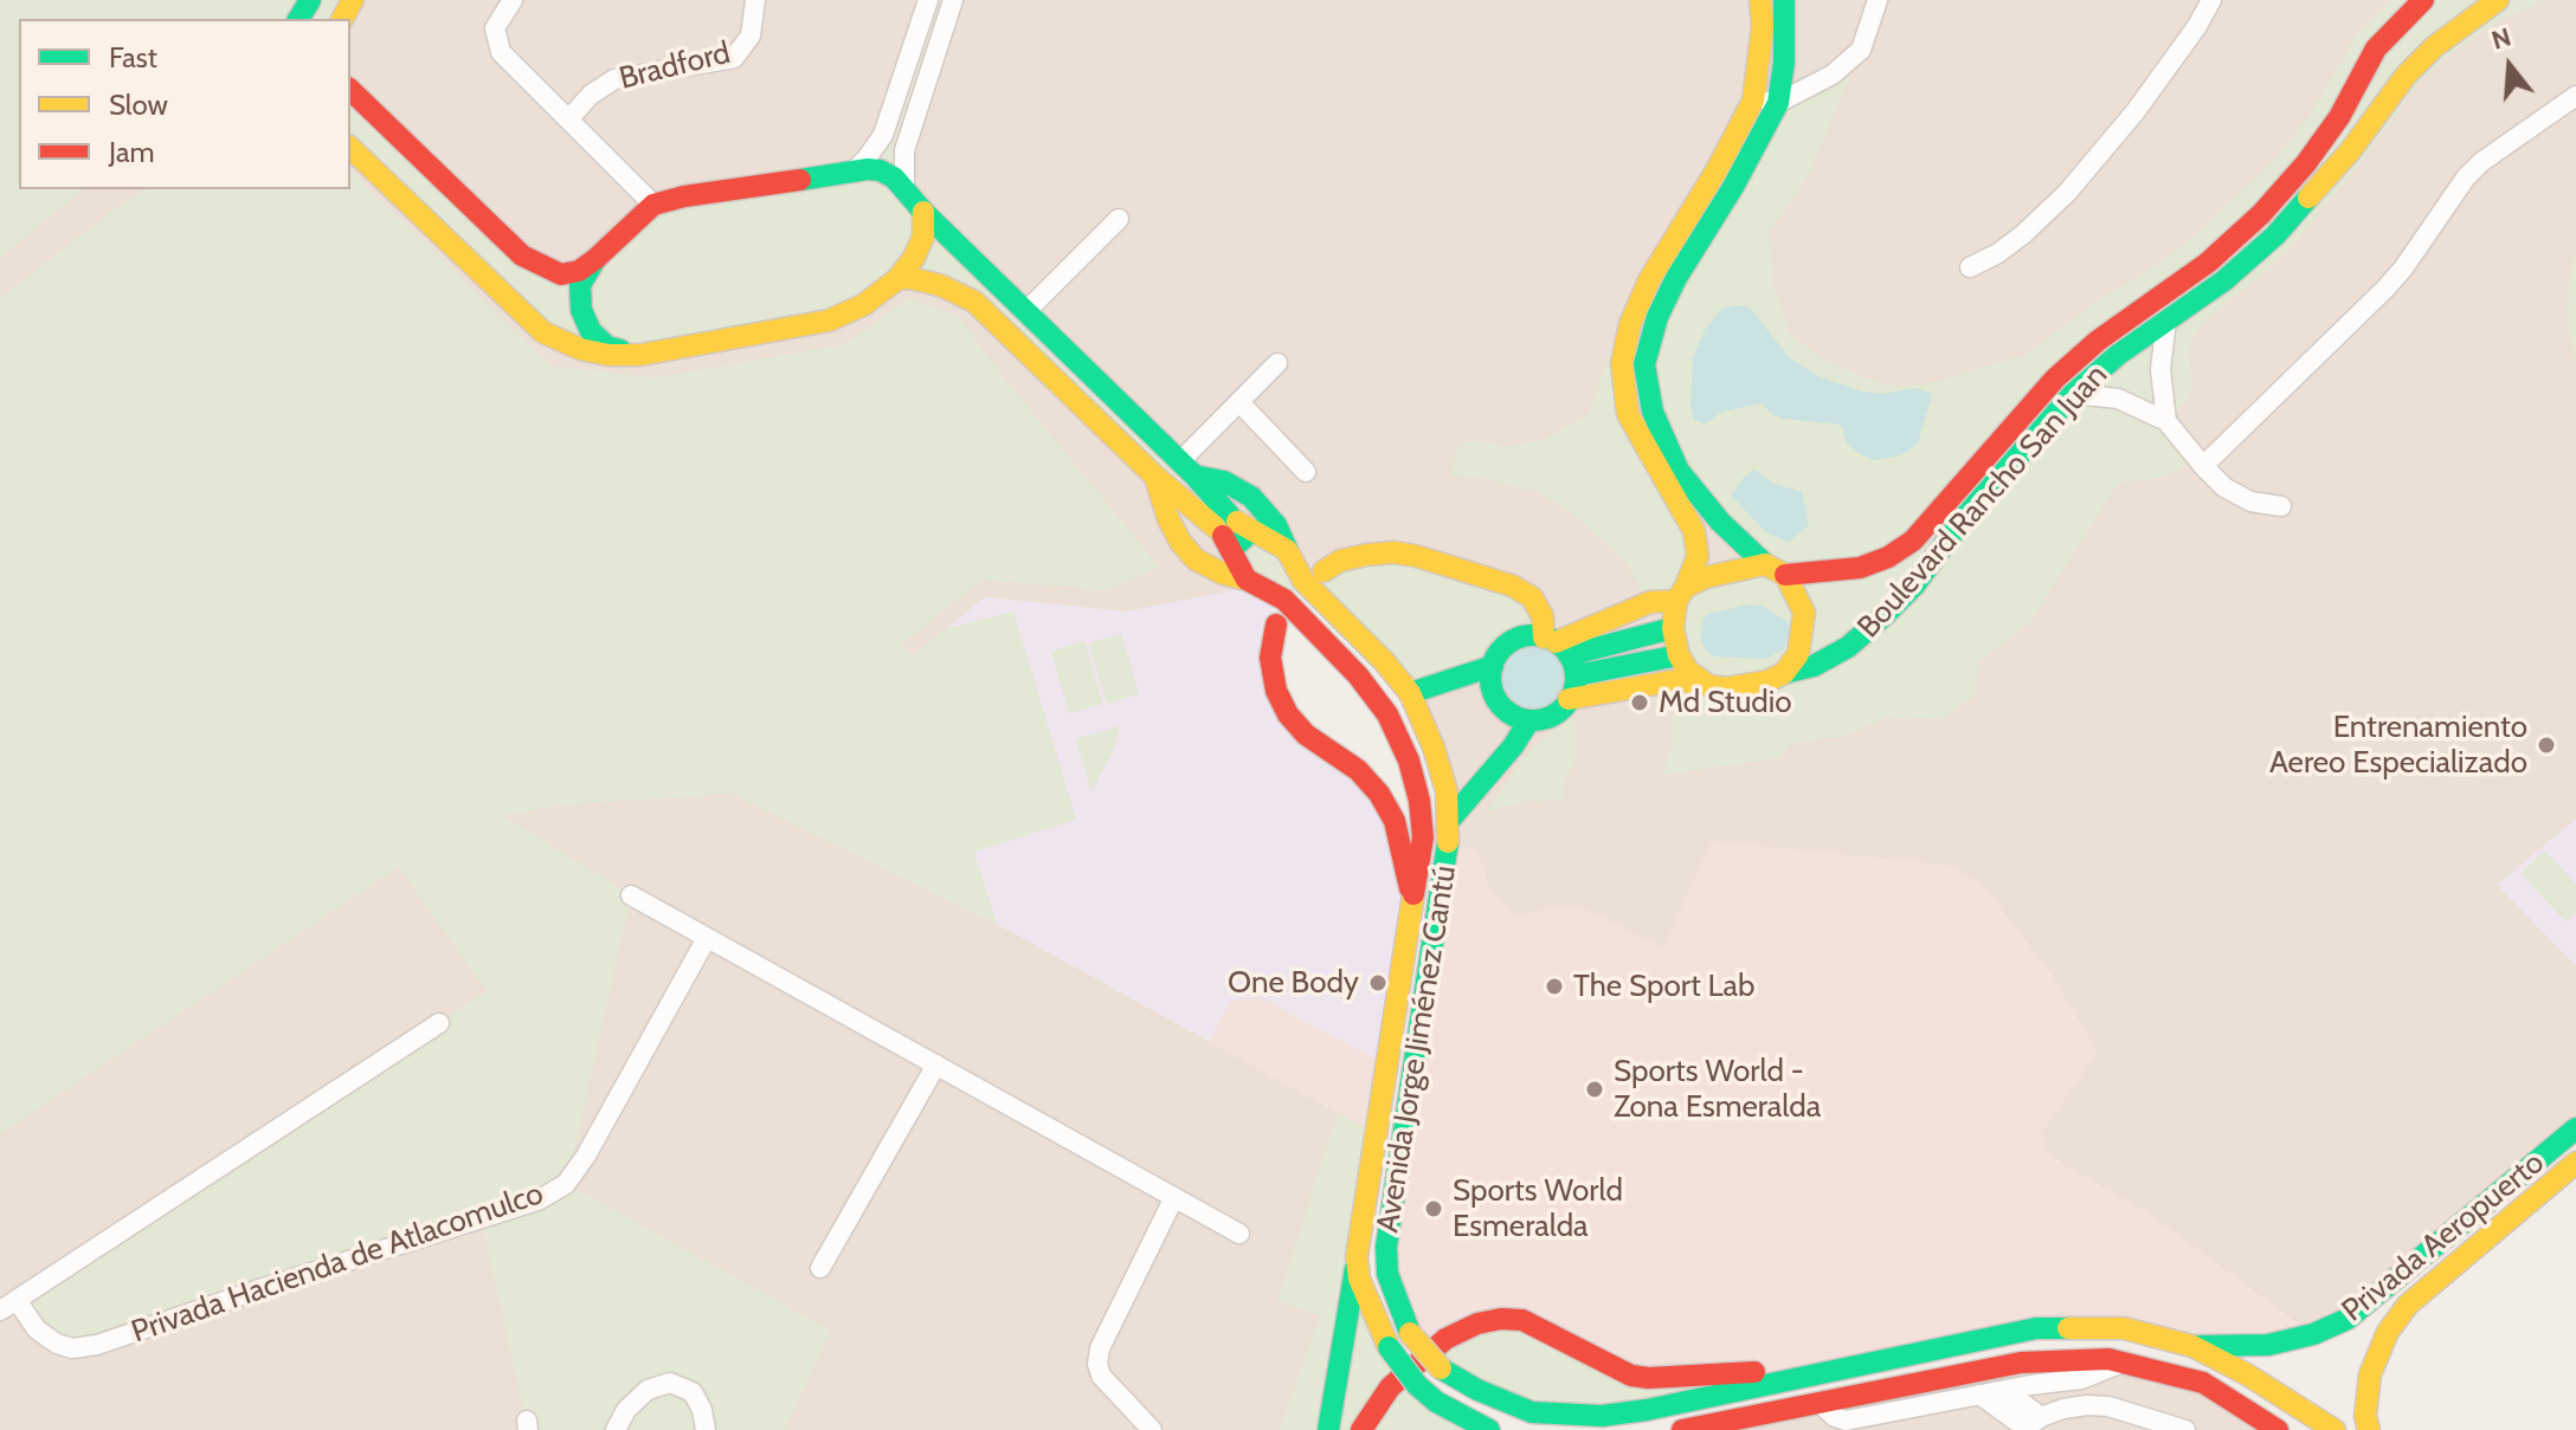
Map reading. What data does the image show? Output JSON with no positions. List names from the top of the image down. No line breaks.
{"streets":{"main road":["Boulevard Rancho San Juan","Avenida Jorge Jiménez Cantú","Privada Aeropuerto"],"street":["Bradford","Privada Hacienda de Atlacomulco"]},"crossings":[["Avenida Jorge Jiménez Cantú","Privada Aeropuerto"]],"places":["Md Studio","Entrenamiento Aereo Especializado","One Body","The Sport Lab","Sports World - Zona Esmeralda","Sports World Esmeralda"],"legend":["Fast","Slow","Jam"],"north":"top"}
